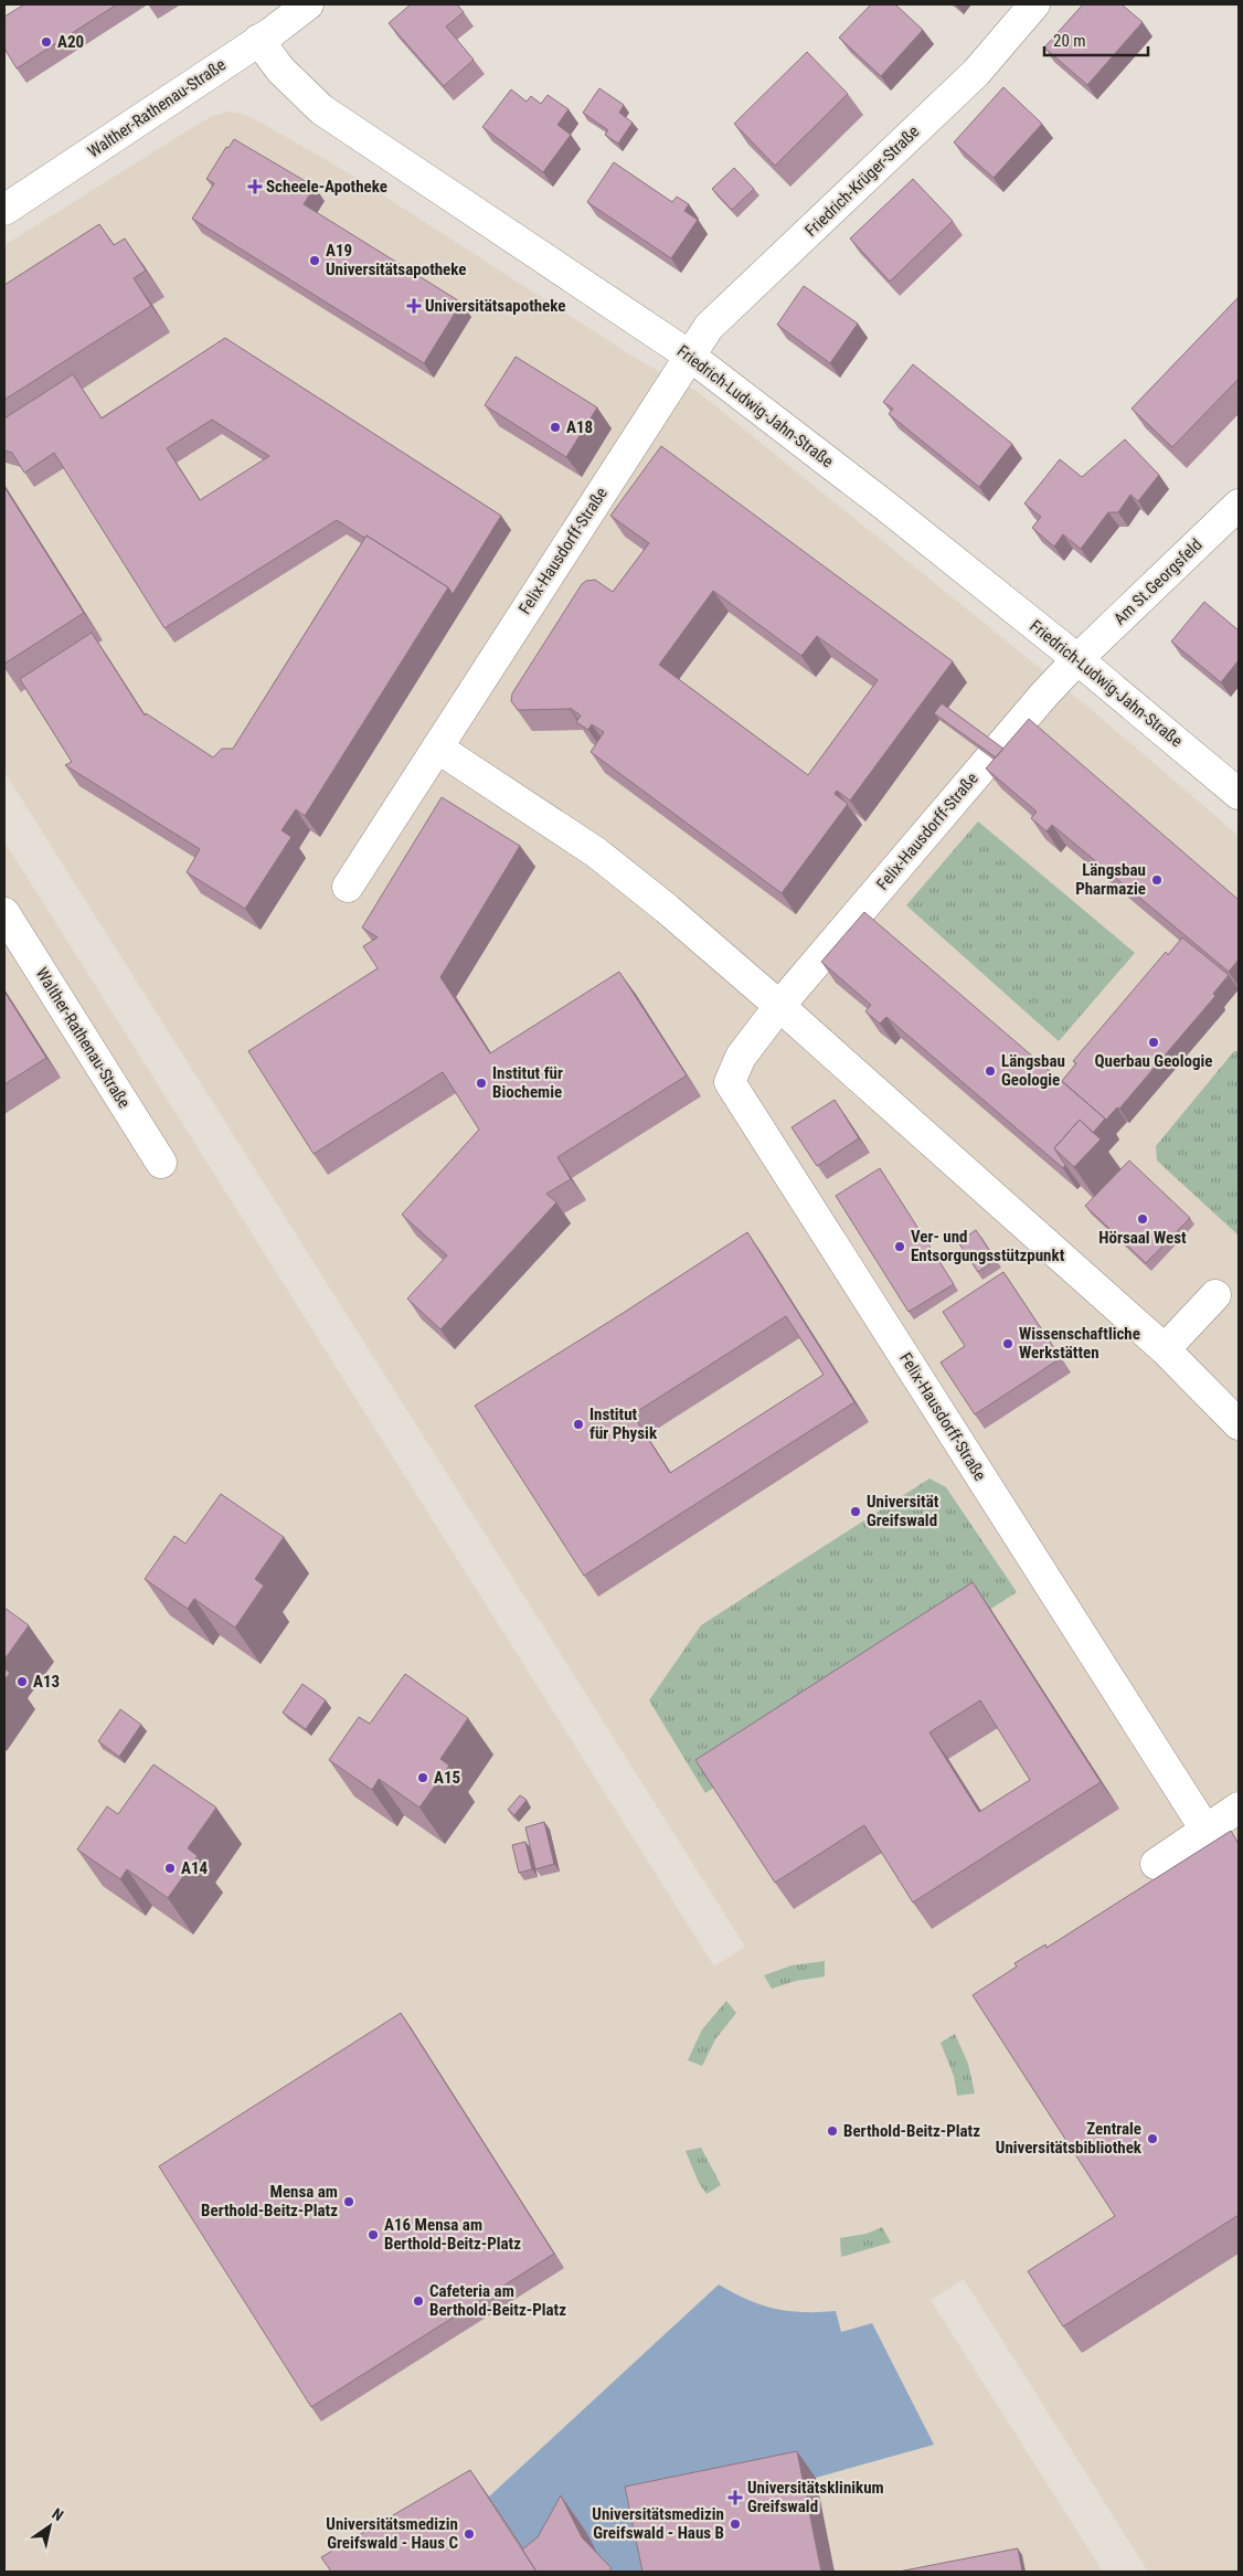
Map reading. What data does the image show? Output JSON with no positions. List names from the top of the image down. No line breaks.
{"streets":{"street":["Walther-Rathenau-Straße","Friedrich-Krüger-Straße","Friedrich-Ludwig-Jahn-Straße","Felix-Hausdorff-Straße","Am St.Georgsfeld"]},"crossings":[["Walther-Rathenau-Straße","Friedrich-Ludwig-Jahn-Straße"],["Friedrich-Krüger-Straße","Friedrich-Ludwig-Jahn-Straße"],["Friedrich-Krüger-Straße","Felix-Hausdorff-Straße"],["Friedrich-Ludwig-Jahn-Straße","Felix-Hausdorff-Straße"],["Friedrich-Ludwig-Jahn-Straße","Am St.Georgsfeld"],["Felix-Hausdorff-Straße","Am St.Georgsfeld"]],"places":{"other":["A20","A19 Universitätsapotheke","A18","Längsbau Pharmazie","Querbau Geologie","Längsbau Geologie","Institut für Biochemie","Hörsaal West","Ver- und Entsorgungsstützpunkt","Wissenschaftliche Werkstätten","Institut für Physik","Universität Greifswald","A13","A15","A14","Berthold-Beitz-Platz","Zentrale Universitätsbibliothek","Mensa am Berthold-Beitz-Platz","A16 Mensa am Berthold-Beitz-Platz","Cafeteria am Berthold-Beitz-Platz","Universitätsmedizin Greifswald - Haus B","Universitätsmedizin Greifswald - Haus C"],"health":["Scheele-Apotheke","Universitätsapotheke","Universitätsklinikum Greifswald"]},"scale_bar":"20 m","north":"top right"}
